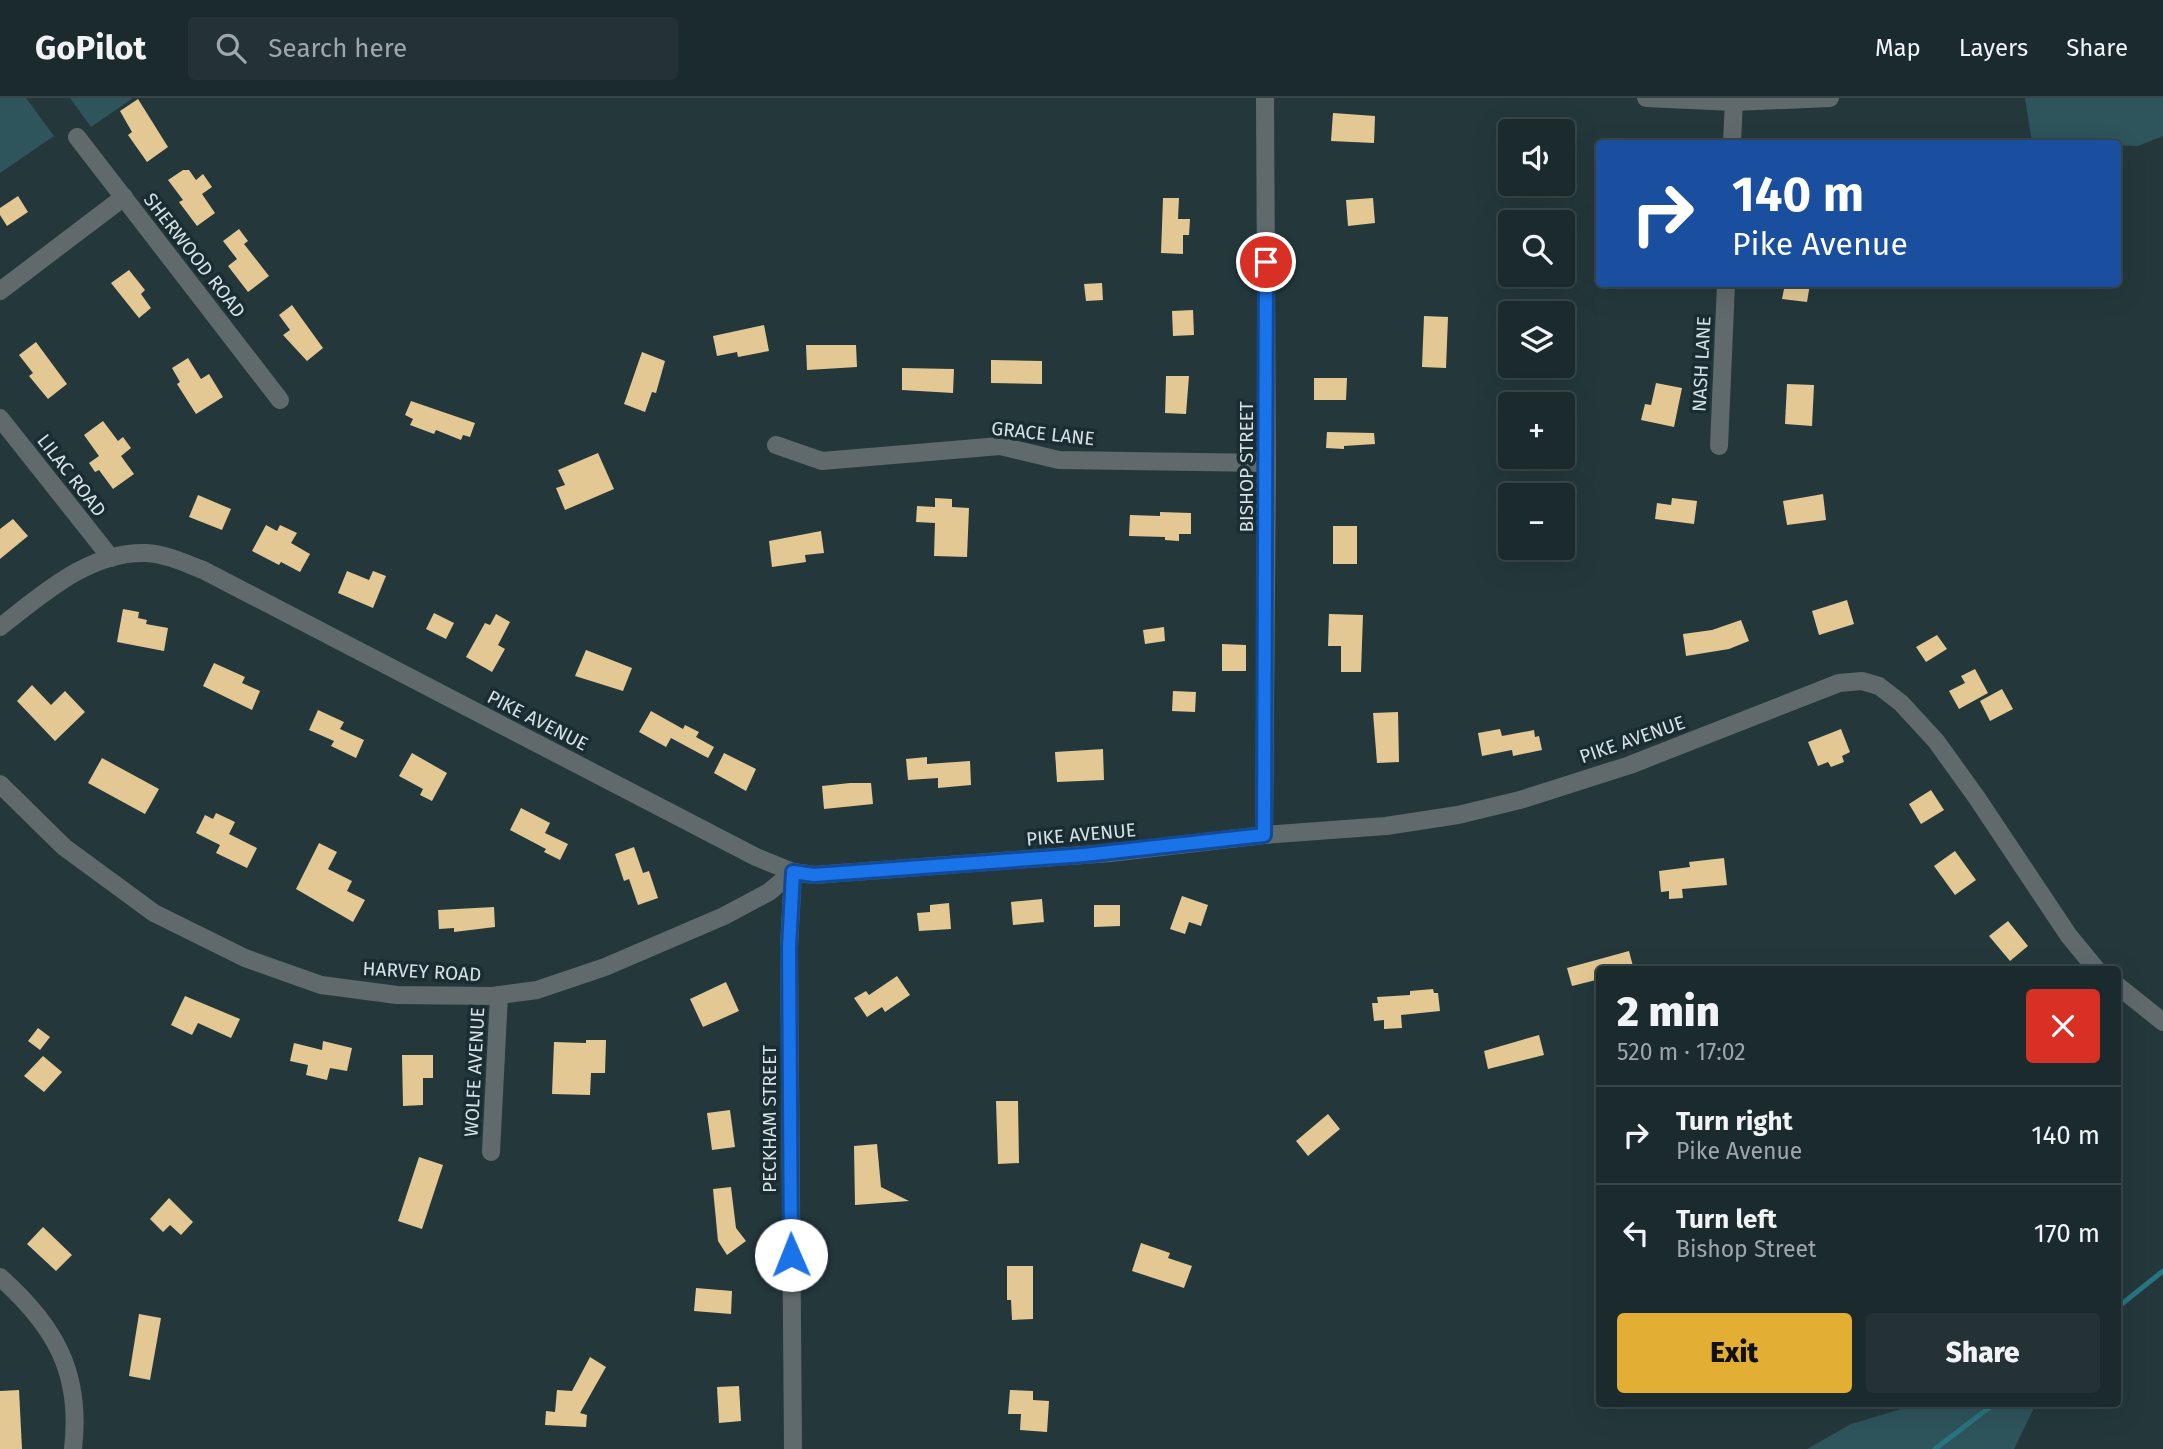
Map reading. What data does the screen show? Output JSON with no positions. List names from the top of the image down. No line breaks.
{"streets":{"street":["SHERWOOD ROAD","NASH LANE","GRACE LANE","BISHOP STREET","LILAC ROAD","PIKE AVENUE","HARVEY ROAD","WOLFE AVENUE","PECKHAM STREET"]},"crossings":[["GRACE LANE","BISHOP STREET"],["BISHOP STREET","PIKE AVENUE"],["LILAC ROAD","PIKE AVENUE"],["PIKE AVENUE","HARVEY ROAD"],["PIKE AVENUE","PECKHAM STREET"],["HARVEY ROAD","WOLFE AVENUE"],["HARVEY ROAD","PECKHAM STREET"]],"page":{"header":"GoPilot","search":"Search here","nav":["Map","Layers","Share"],"map_buttons":["+","−"],"turn":["140 m","Pike Avenue"],"heading":["2 min","520 m · 17:02"],"list":[{"name":"Turn right","note":"Pike Avenue","value":"140 m"},{"name":"Turn left","note":"Bishop Street","value":"170 m"}],"buttons":["Exit","Share"]}}
